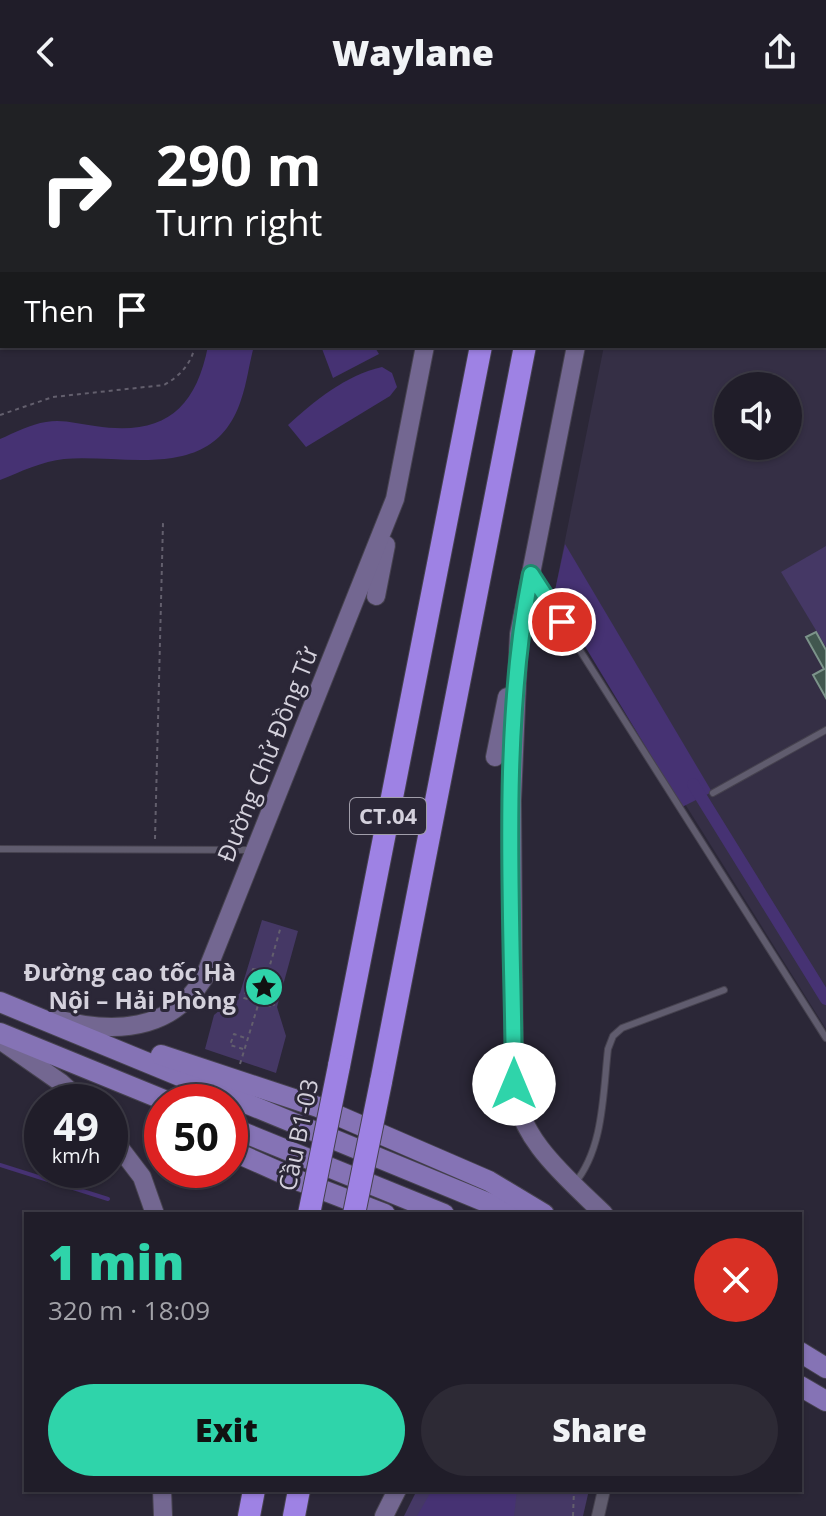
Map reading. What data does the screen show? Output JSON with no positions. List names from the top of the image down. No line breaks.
{"streets":{"highway":["CT.04","Cầu B1-03"],"main road":["Đường Chử Đồng Tử"]},"places":{"place":["Đường cao tốc Hà Nội – Hải Phòng"]},"page":{"header":"Waylane","turn":["290 m","Turn right"],"then":"Then","speed":"49 km/h","limit":"50","heading":["1 min","320 m · 18:09"],"buttons":["Exit","Share"]}}
